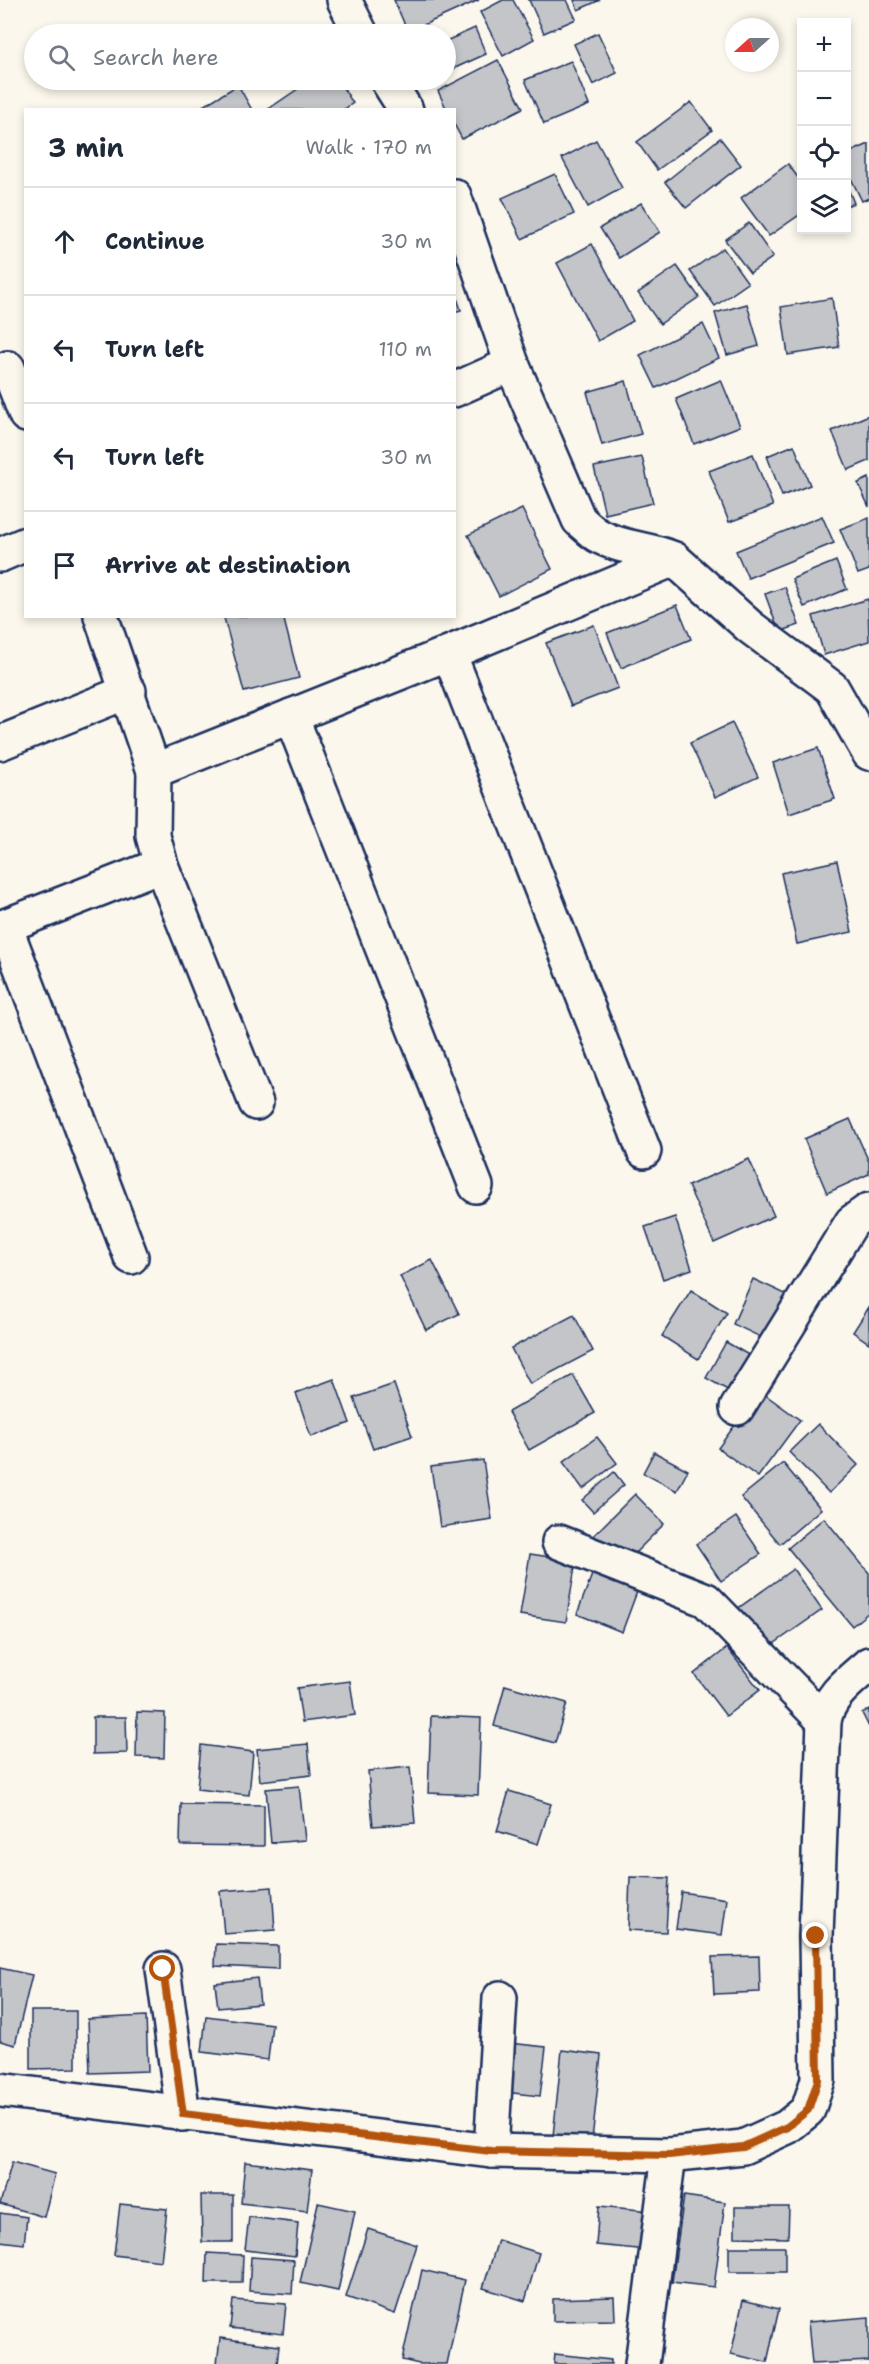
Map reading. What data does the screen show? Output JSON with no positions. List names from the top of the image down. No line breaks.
{"north":"left","page":{"map_buttons":["+","−"],"search":"Search here","heading":["3 min","Walk · 170 m"],"list":[["Continue","30 m"],["Turn left","110 m"],["Turn left","30 m"],"Arrive at destination"]}}
